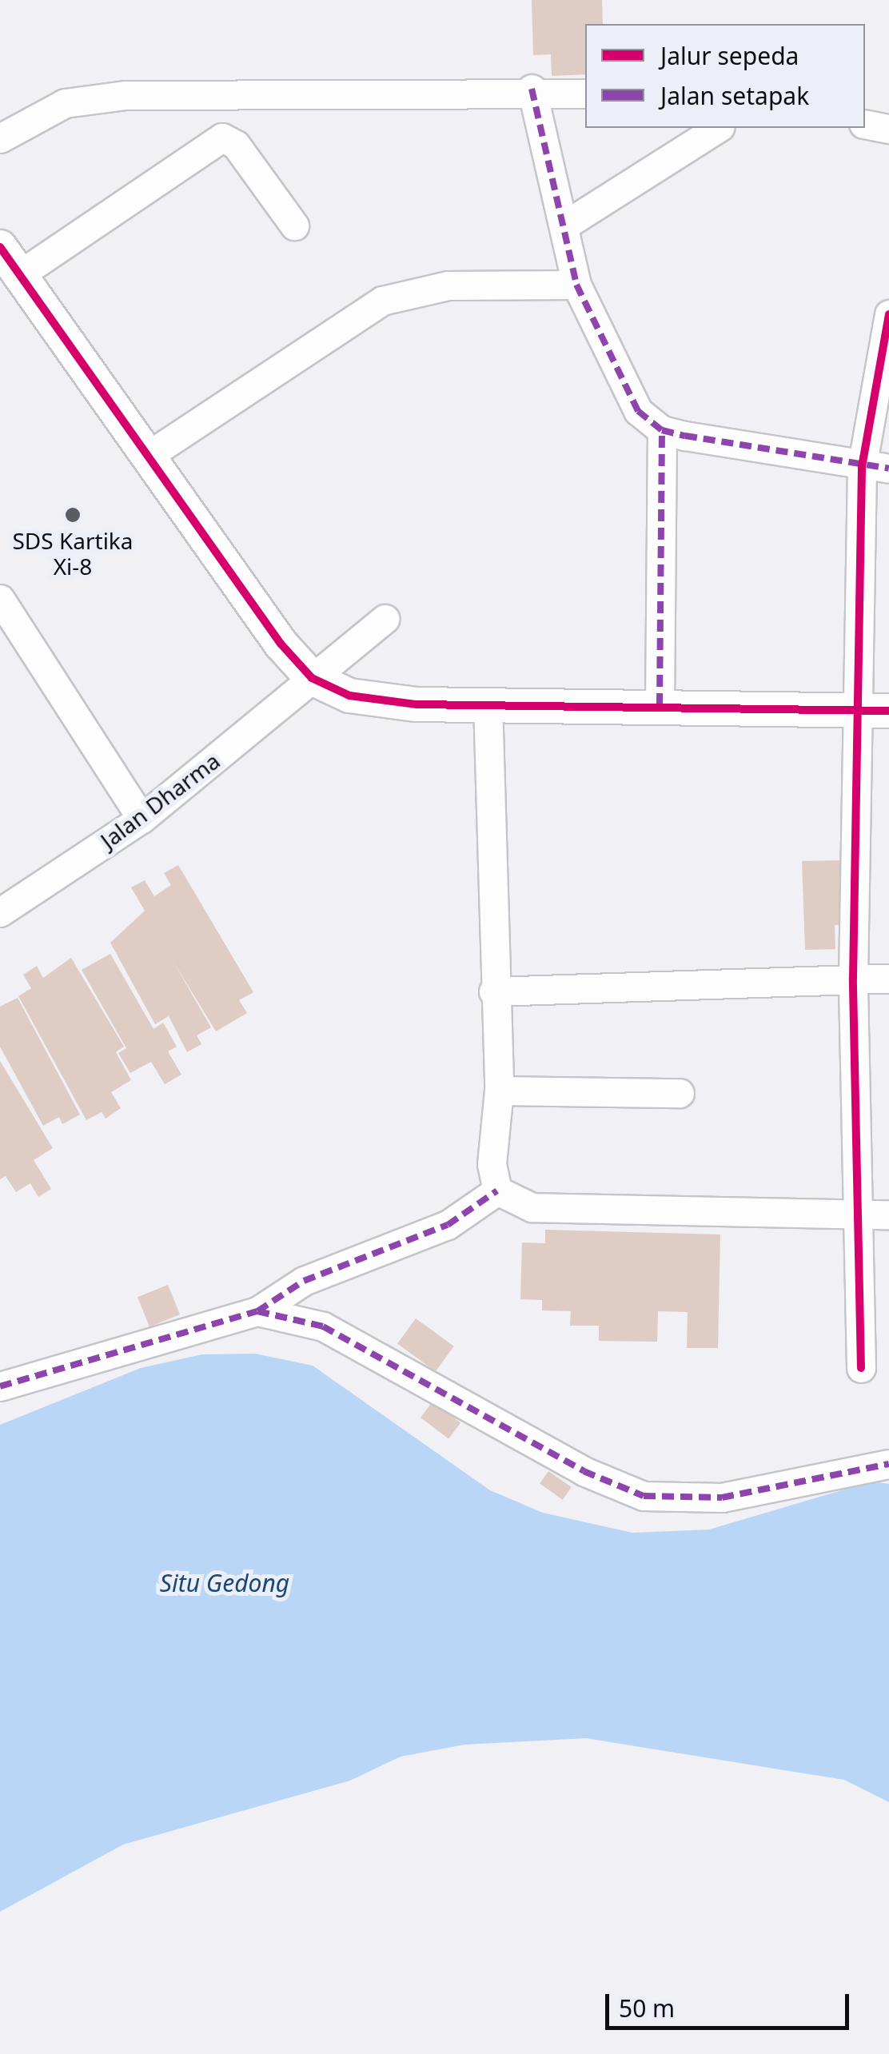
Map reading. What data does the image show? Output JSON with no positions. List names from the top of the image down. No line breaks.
{"streets":{"street":["Jalan Dharma"]},"water":["Situ Gedong"],"places":["SDS Kartika Xi-8"],"legend":["Jalur sepeda","Jalan setapak"],"scale_bar":"50 m"}
